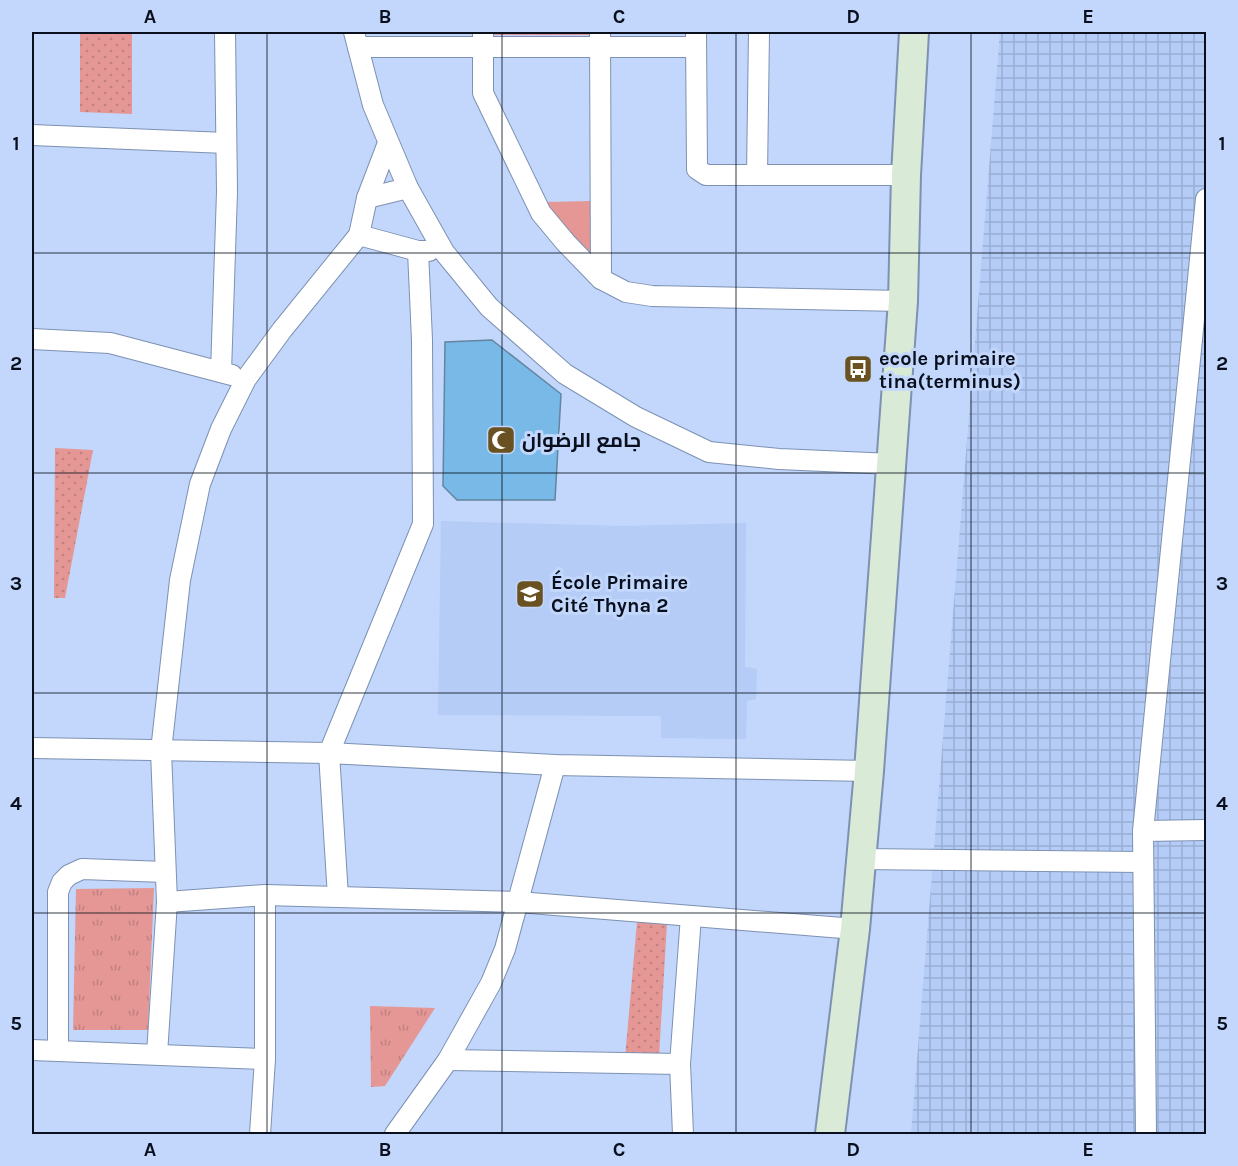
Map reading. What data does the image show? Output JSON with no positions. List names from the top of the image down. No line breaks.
{"places":{"bus stop":["ecole primaire tina(terminus)"],"mosque":["جامع الرضوان"],"school or university":["École Primaire Cité Thyna 2"]},"grid":{"columns":["A","B","C","D","E"],"rows":["1","2","3","4","5"]}}
